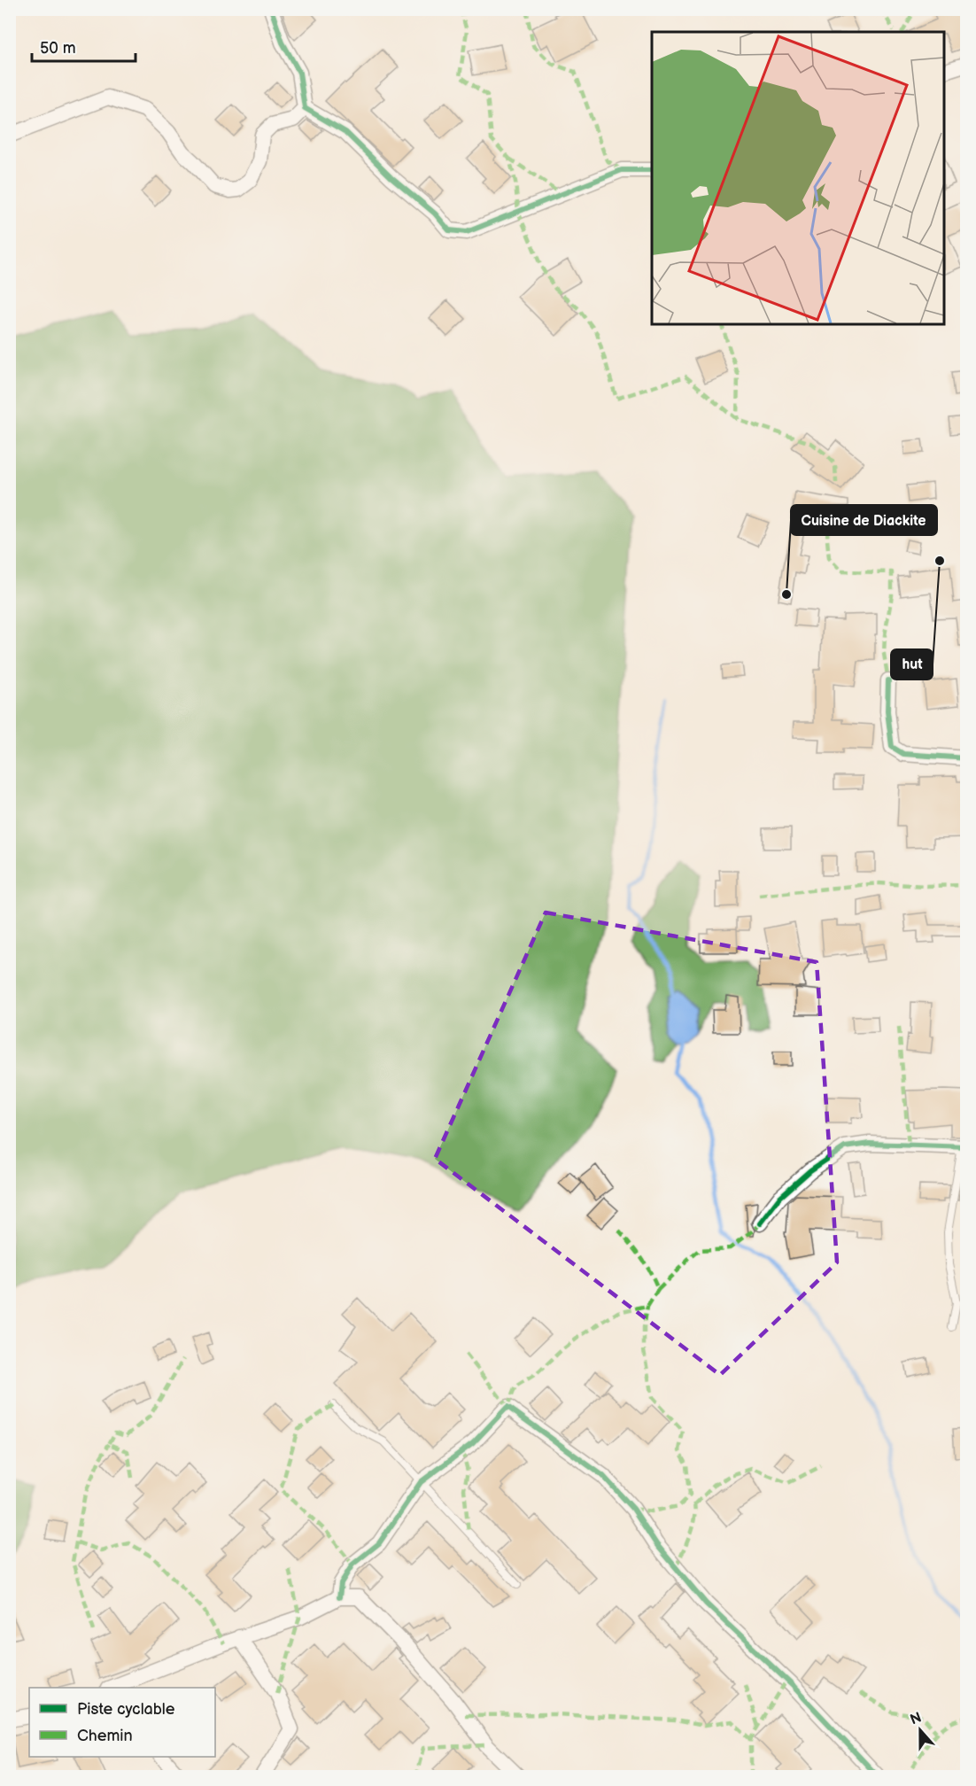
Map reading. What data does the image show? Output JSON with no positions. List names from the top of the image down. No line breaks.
{"places":["hut","Cuisine de Diackite"],"legend":["Piste cyclable","Chemin"],"scale_bar":"50 m","north":"top"}
